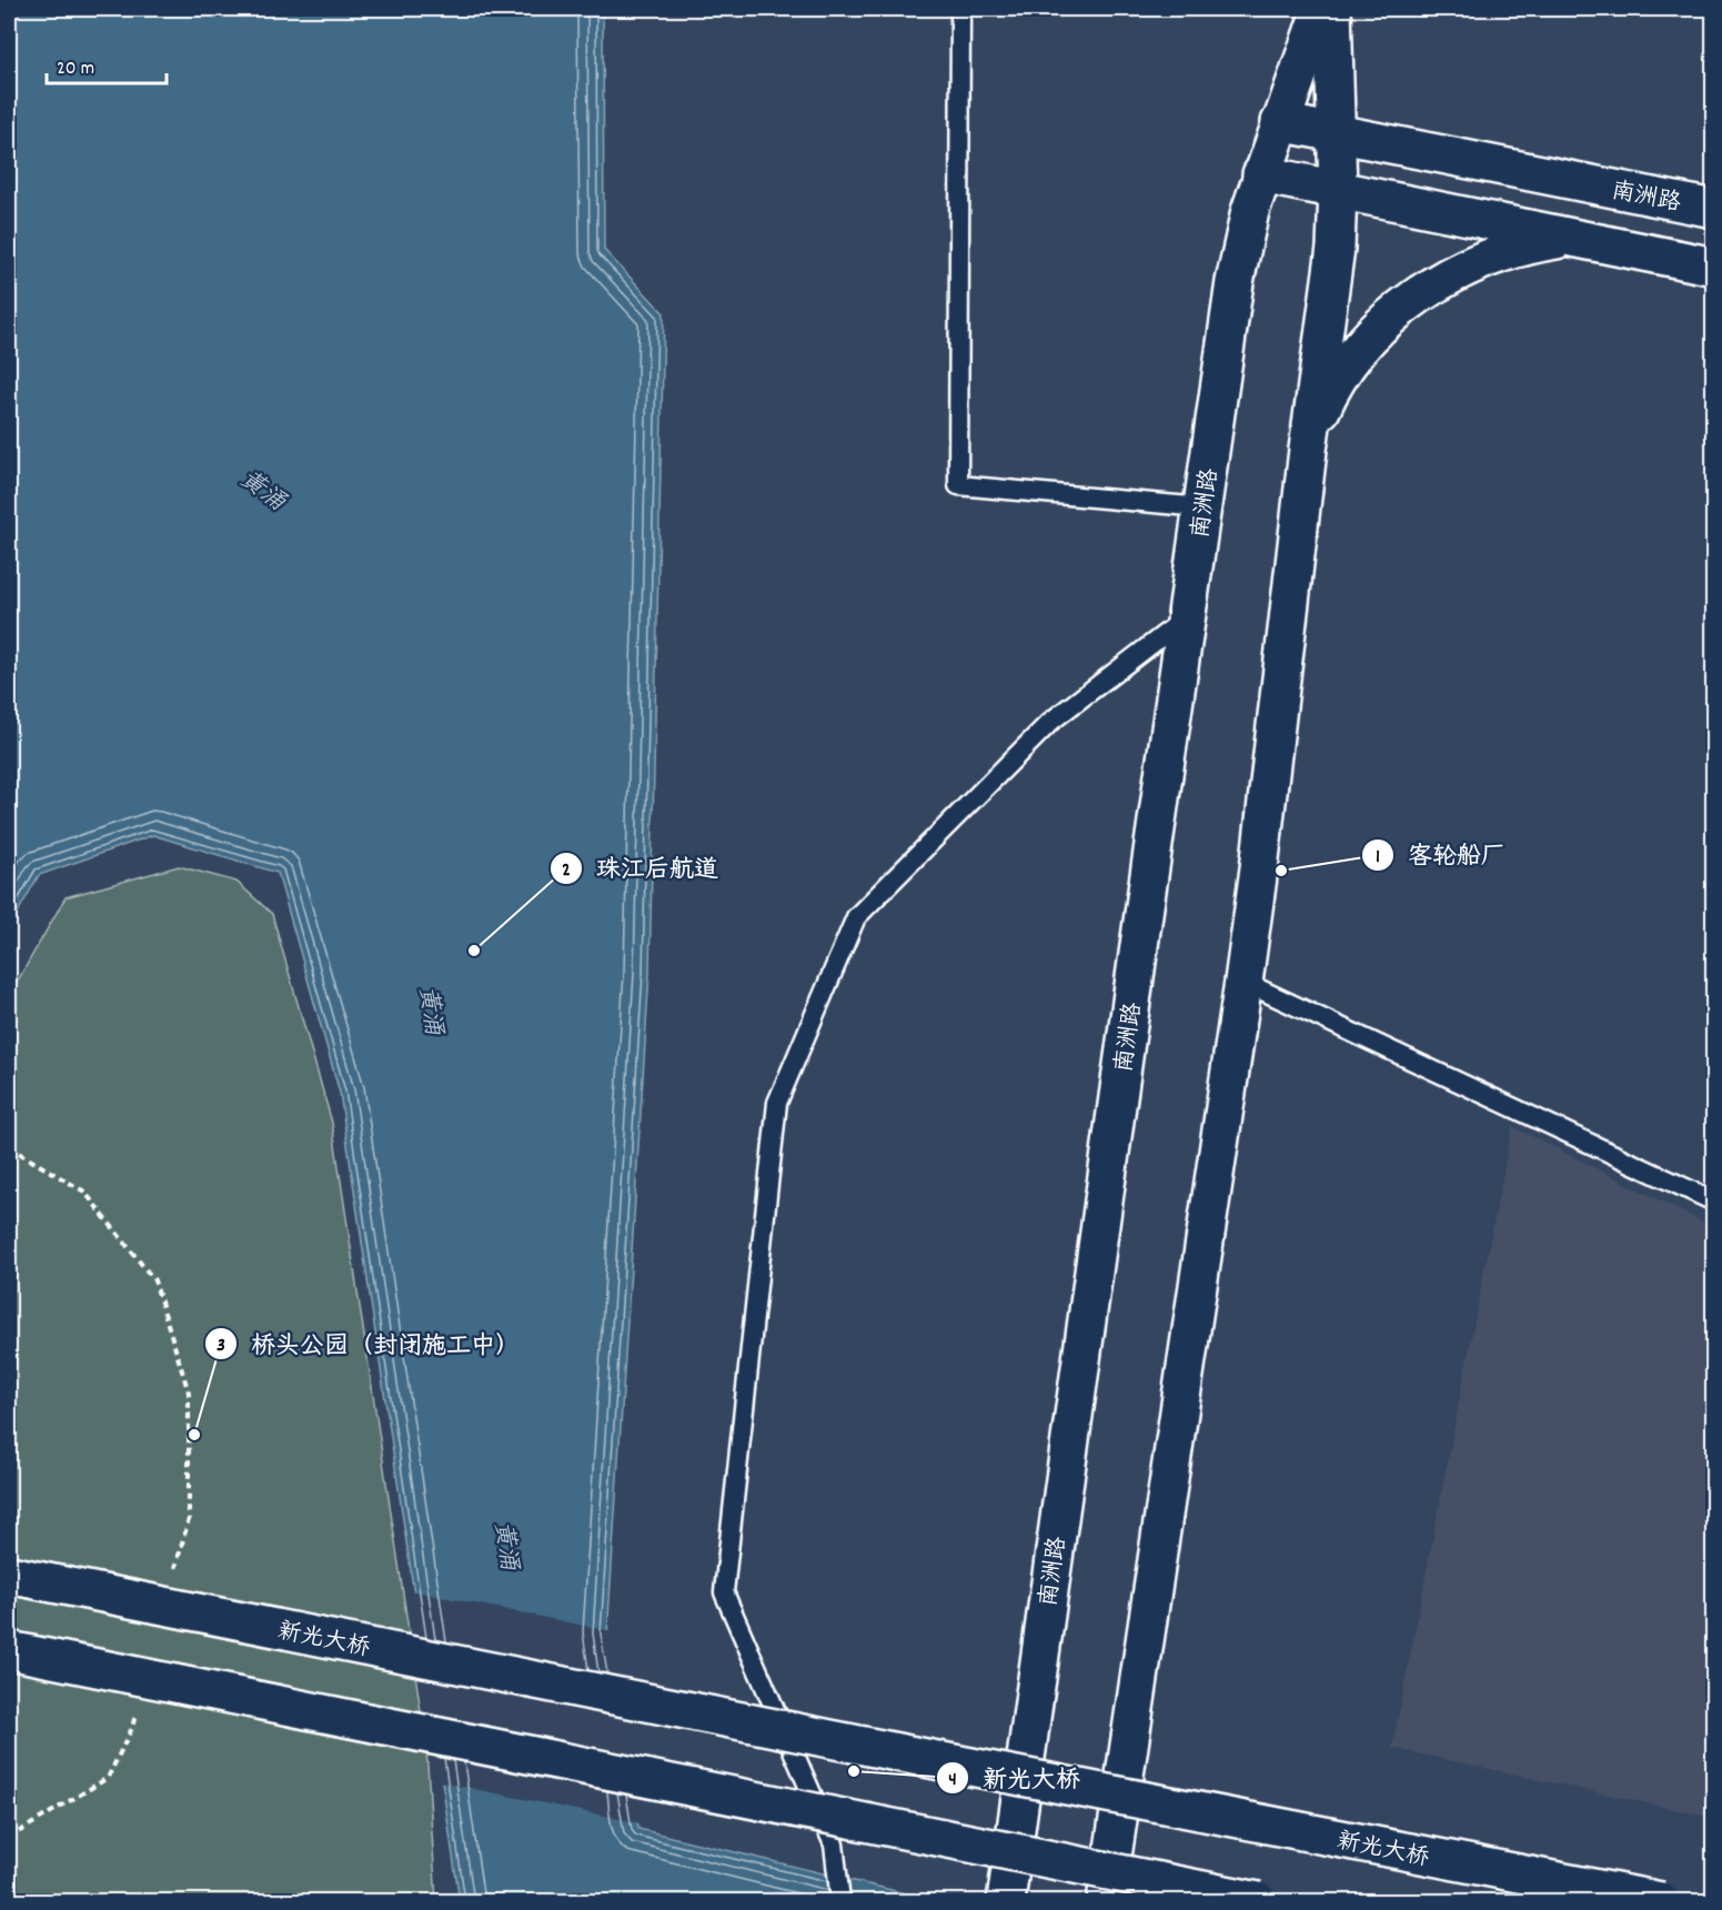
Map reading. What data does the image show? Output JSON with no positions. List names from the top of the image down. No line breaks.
{"streets":{"main road":["南洲路","新光大桥"]},"water":["黄涌"],"places":["客轮船厂","珠江后航道","桥头公园（封闭施工中）","新光大桥"],"scale_bar":"20 m"}
